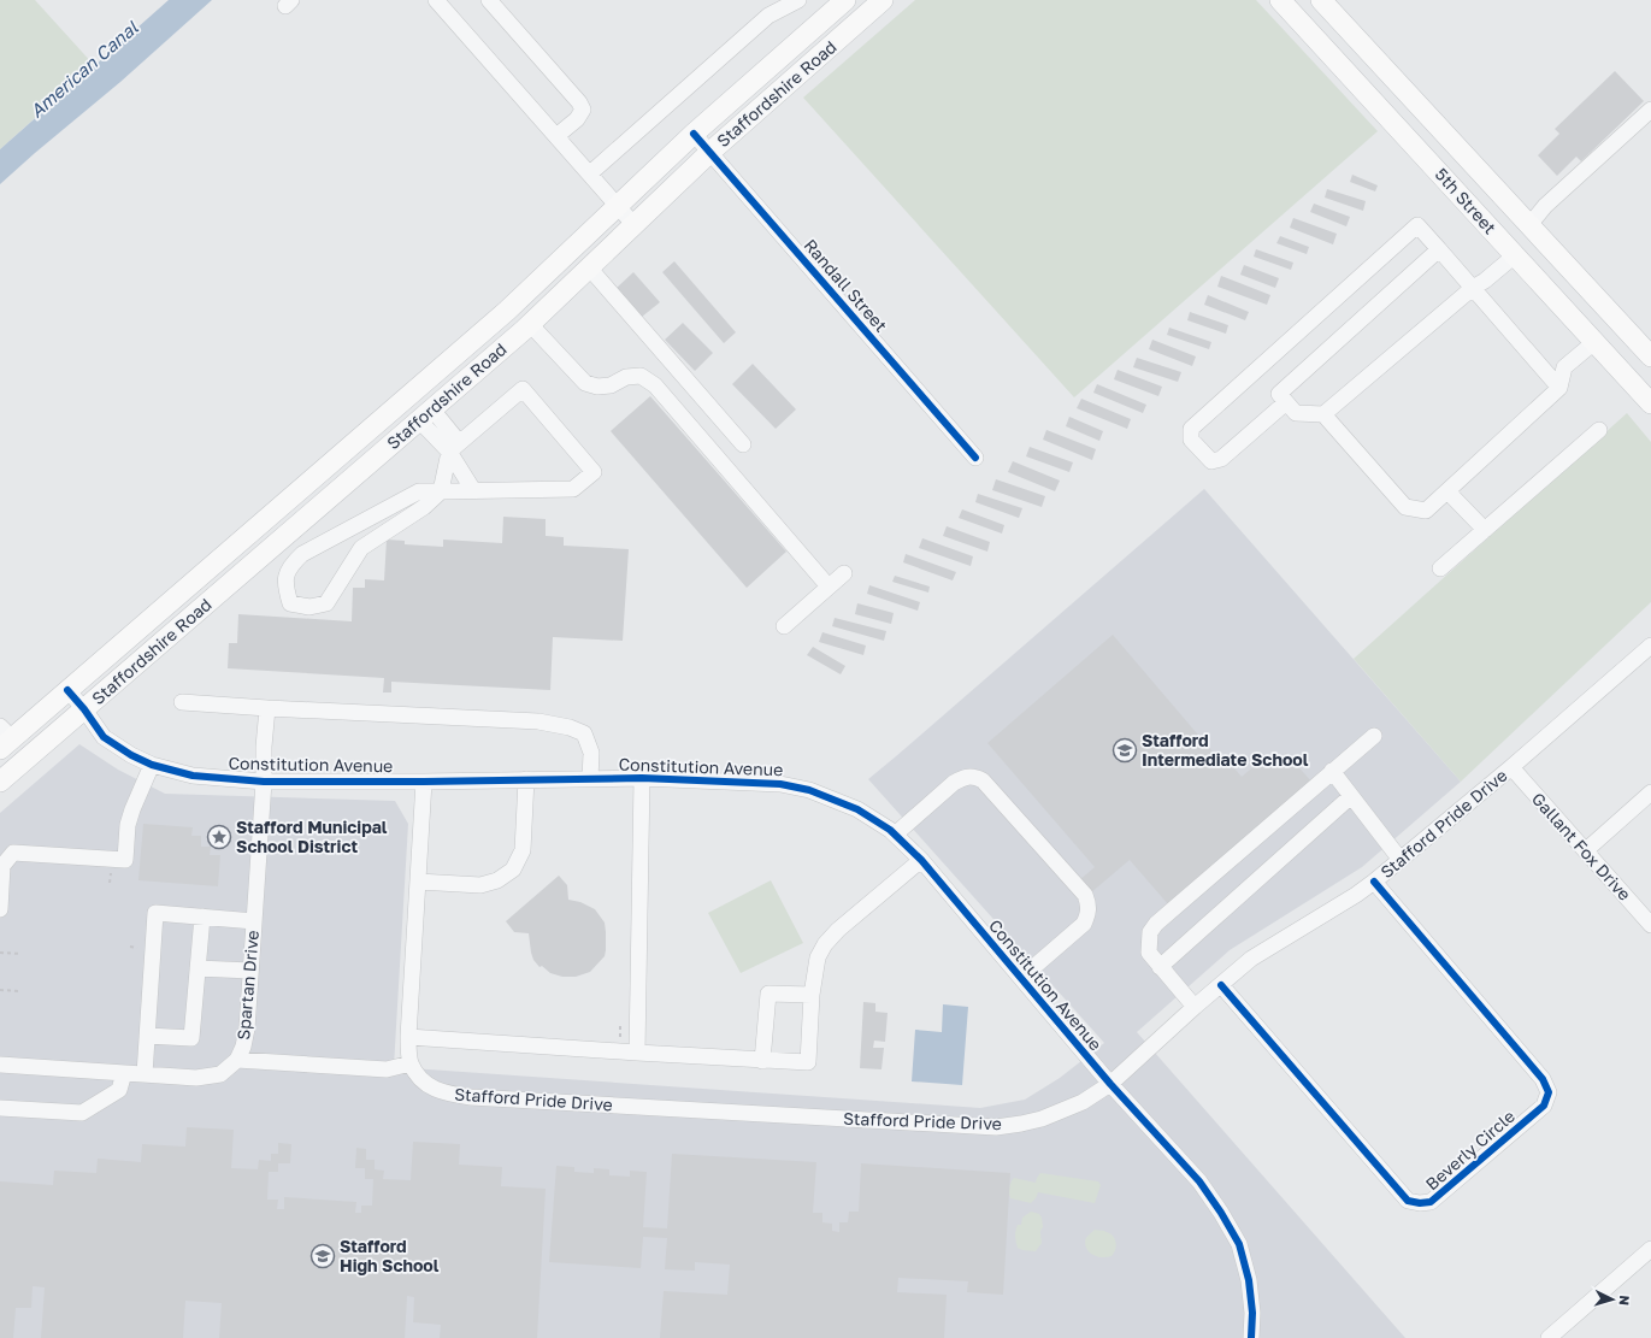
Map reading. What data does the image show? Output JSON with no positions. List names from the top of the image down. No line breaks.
{"streets":{"main road":["Staffordshire Road","5th Street"],"street":["Randall Street","Constitution Avenue","Stafford Pride Drive","Gallant Fox Drive","Spartan Drive","Beverly Circle"]},"crossings":[["Staffordshire Road","Randall Street"],["Staffordshire Road","Constitution Avenue"],["Constitution Avenue","Stafford Pride Drive"],["Constitution Avenue","Spartan Drive"],["Stafford Pride Drive","Gallant Fox Drive"],["Stafford Pride Drive","Beverly Circle"]],"water":["American Canal"],"places":{"school or university":["Stafford Intermediate School","Stafford High School"],"place":["Stafford Municipal School District"]},"north":"right"}
